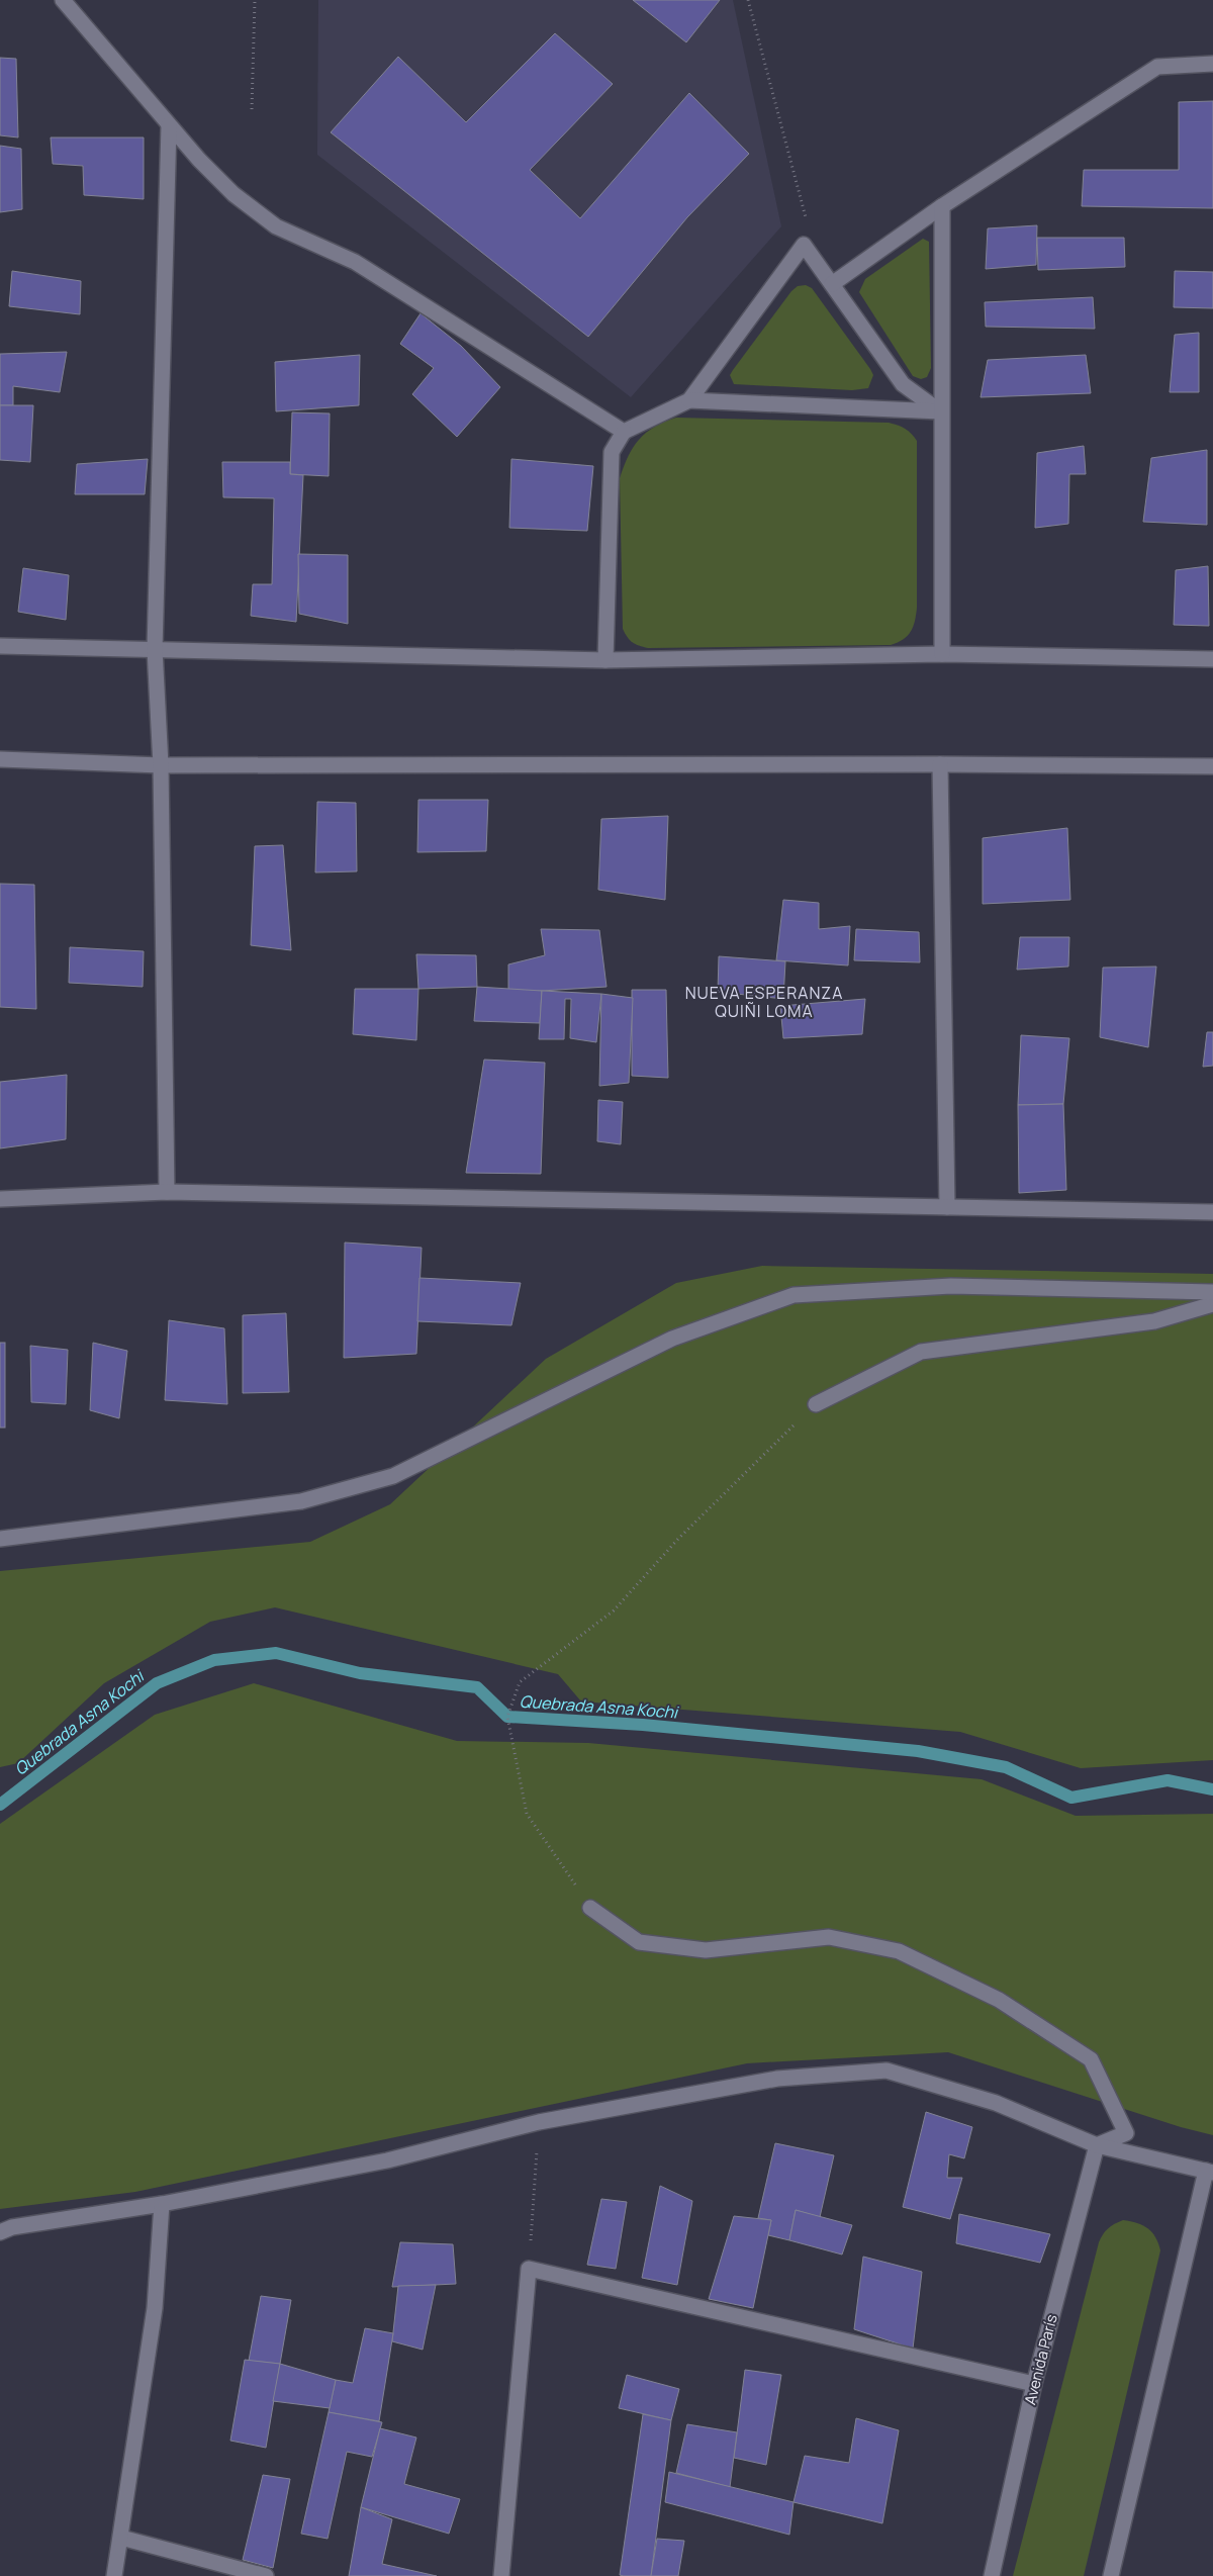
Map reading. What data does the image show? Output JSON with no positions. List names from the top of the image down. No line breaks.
{"streets":{"street":["Avenida París"]},"districts":["NUEVA ESPERANZA QUIÑI LOMA"],"water":["Quebrada Asna Kochi"]}
